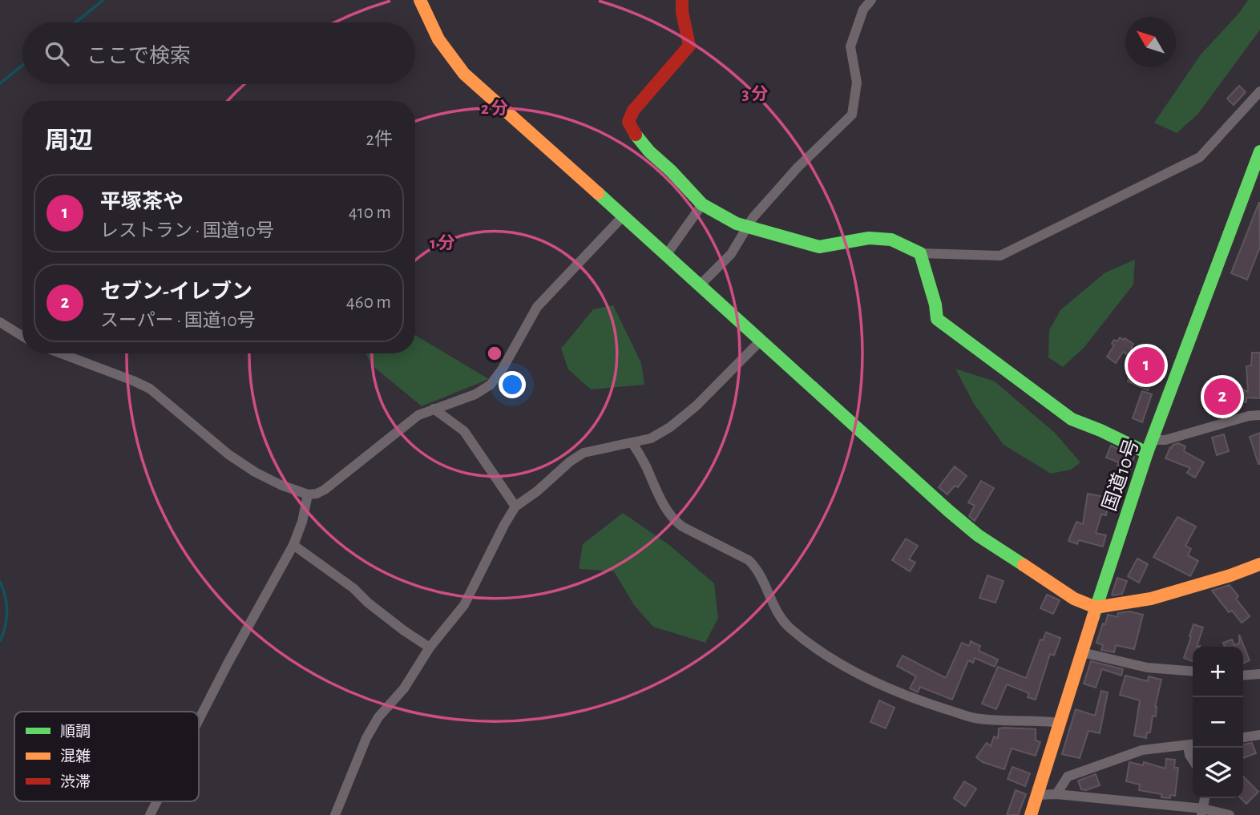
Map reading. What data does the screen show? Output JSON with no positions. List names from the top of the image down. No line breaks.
{"streets":{"main road":["国道10号"]},"legend":["順調","混雑","渋滞"],"north":"top left","page":{"search":"ここで検索","heading":["周辺","2件"],"list":[{"mark":"1","name":"平塚茶や","note":"レストラン · 国道10号","value":"410 m"},{"mark":"2","name":"セブン-イレブン","note":"スーパー · 国道10号","value":"460 m"}],"pins":["1","2"],"map_buttons":["+","−"]},"rings":["3 分","2 分","1 分"]}
